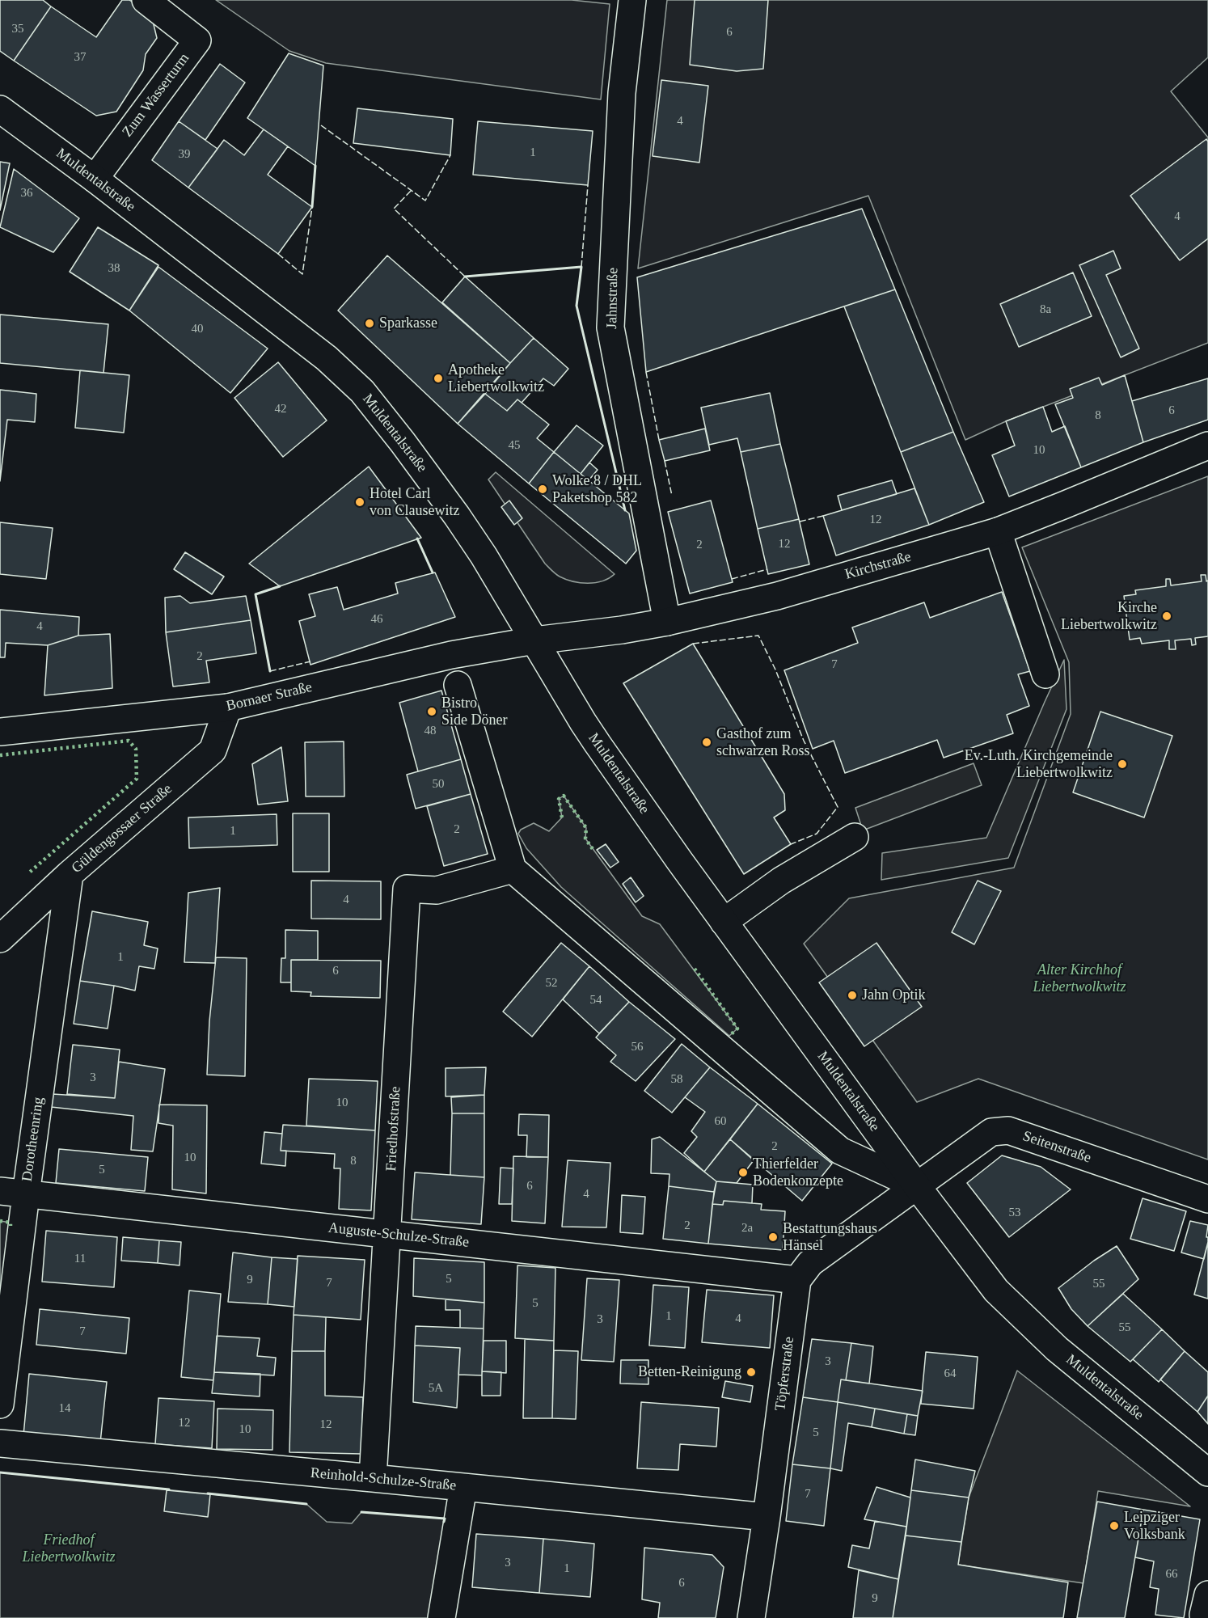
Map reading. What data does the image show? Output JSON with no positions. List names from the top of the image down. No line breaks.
{"streets":{"street":["Zum Wasserturm","Muldentalstraße","Jahnstraße","Kirchstraße","Bornaer Straße","Güldengossaer Straße","Friedhofstraße","Dorotheenring","Seitenstraße","Auguste-Schulze-Straße","Töpferstraße","Reinhold-Schulze-Straße"]},"crossings":[["Zum Wasserturm","Muldentalstraße"],["Muldentalstraße","Kirchstraße"],["Muldentalstraße","Bornaer Straße"],["Muldentalstraße","Seitenstraße"],["Jahnstraße","Kirchstraße"],["Kirchstraße","Bornaer Straße"],["Bornaer Straße","Güldengossaer Straße"],["Güldengossaer Straße","Dorotheenring"],["Friedhofstraße","Auguste-Schulze-Straße"],["Friedhofstraße","Reinhold-Schulze-Straße"],["Dorotheenring","Auguste-Schulze-Straße"],["Auguste-Schulze-Straße","Töpferstraße"],["Töpferstraße","Reinhold-Schulze-Straße"]],"parks":["Alter Kirchhof Liebertwolkwitz","Friedhof Liebertwolkwitz"],"places":["Sparkasse","Apotheke Liebertwolkwitz","Wolke 8 / DHL Paketshop 582","Hotel Carl von Clausewitz","Kirche Liebertwolkwitz","Bistro Side Döner","Gasthof zum schwarzen Ross","Ev.-Luth. Kirchgemeinde Liebertwolkwitz","Jahn Optik","Thierfelder Bodenkonzepte","Bestattungshaus Hänsel","Betten-Reinigung","Leipziger Volksbank"],"house_numbers":["35","6","37","4","1","39","36","4","38","8a","40","42","6","8","45","10","12","12","2","46","4","2","7","48","50","2","1","4","1","6","52","54","56","3","58","10","60","2","10","8","5","6","4","53","2","2a","11","5","9","7","55","5","1","4","3","55","7","3","64","5A","14","12","12","10","5","7","3","1","66","6","9"]}
